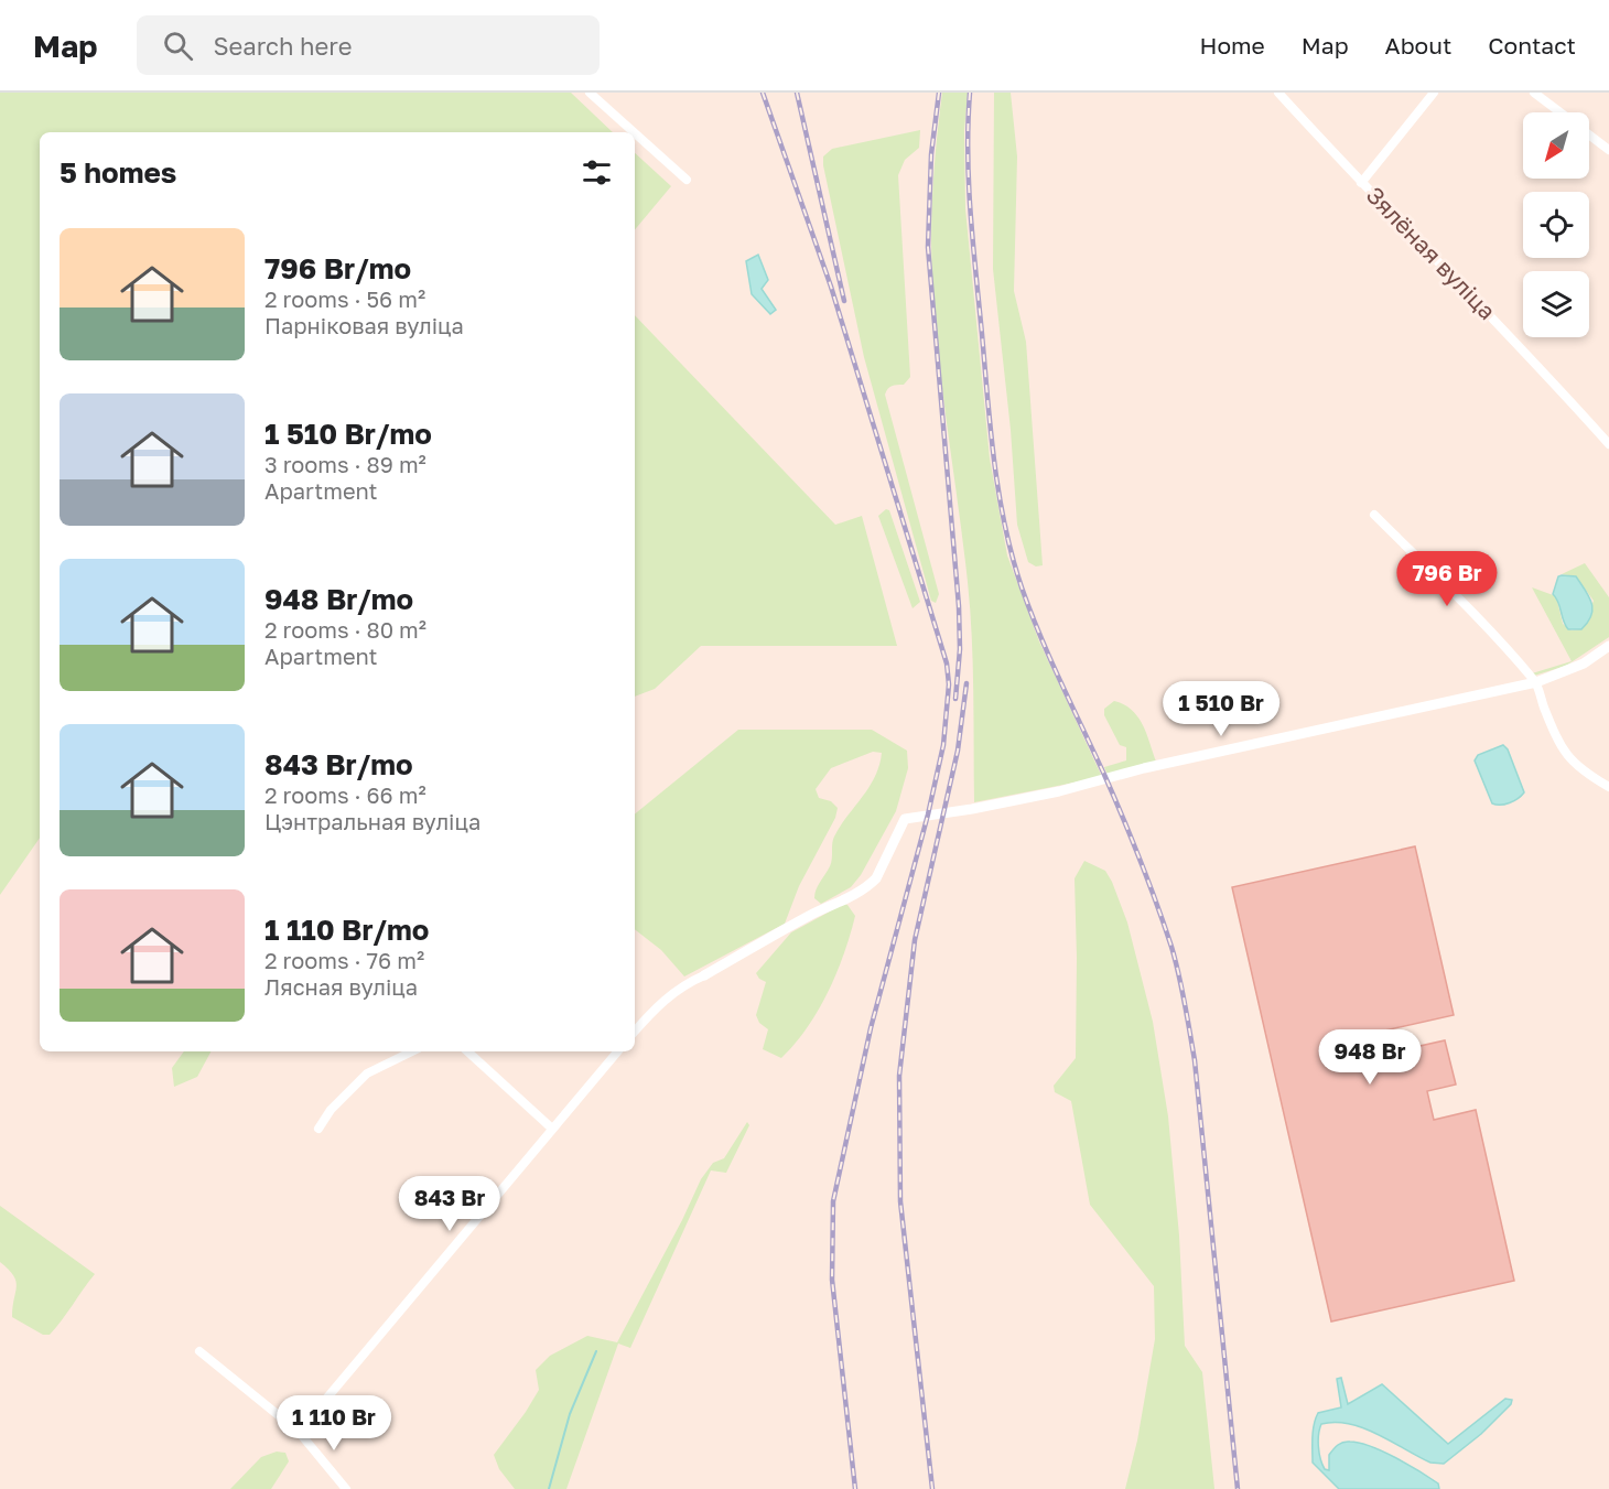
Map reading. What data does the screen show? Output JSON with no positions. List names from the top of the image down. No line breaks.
{"streets":{"street":["Зялёная вуліца"]},"north":"bottom left","page":{"header":"Map","search":"Search here","nav":["Home","Map","About","Contact"],"heading":"5 homes","list":[{"name":"796 Br/mo","note":"2 rooms · 56 m² · Парніковая вуліца"},{"name":"1 510 Br/mo","note":"3 rooms · 89 m² · Apartment"},{"name":"948 Br/mo","note":"2 rooms · 80 m² · Apartment"},{"name":"843 Br/mo","note":"2 rooms · 66 m² · Цэнтральная вуліца"},{"name":"1 110 Br/mo","note":"2 rooms · 76 m² · Лясная вуліца"}],"price":["796 Br","1 510 Br","948 Br","843 Br","1 110 Br"]}}
